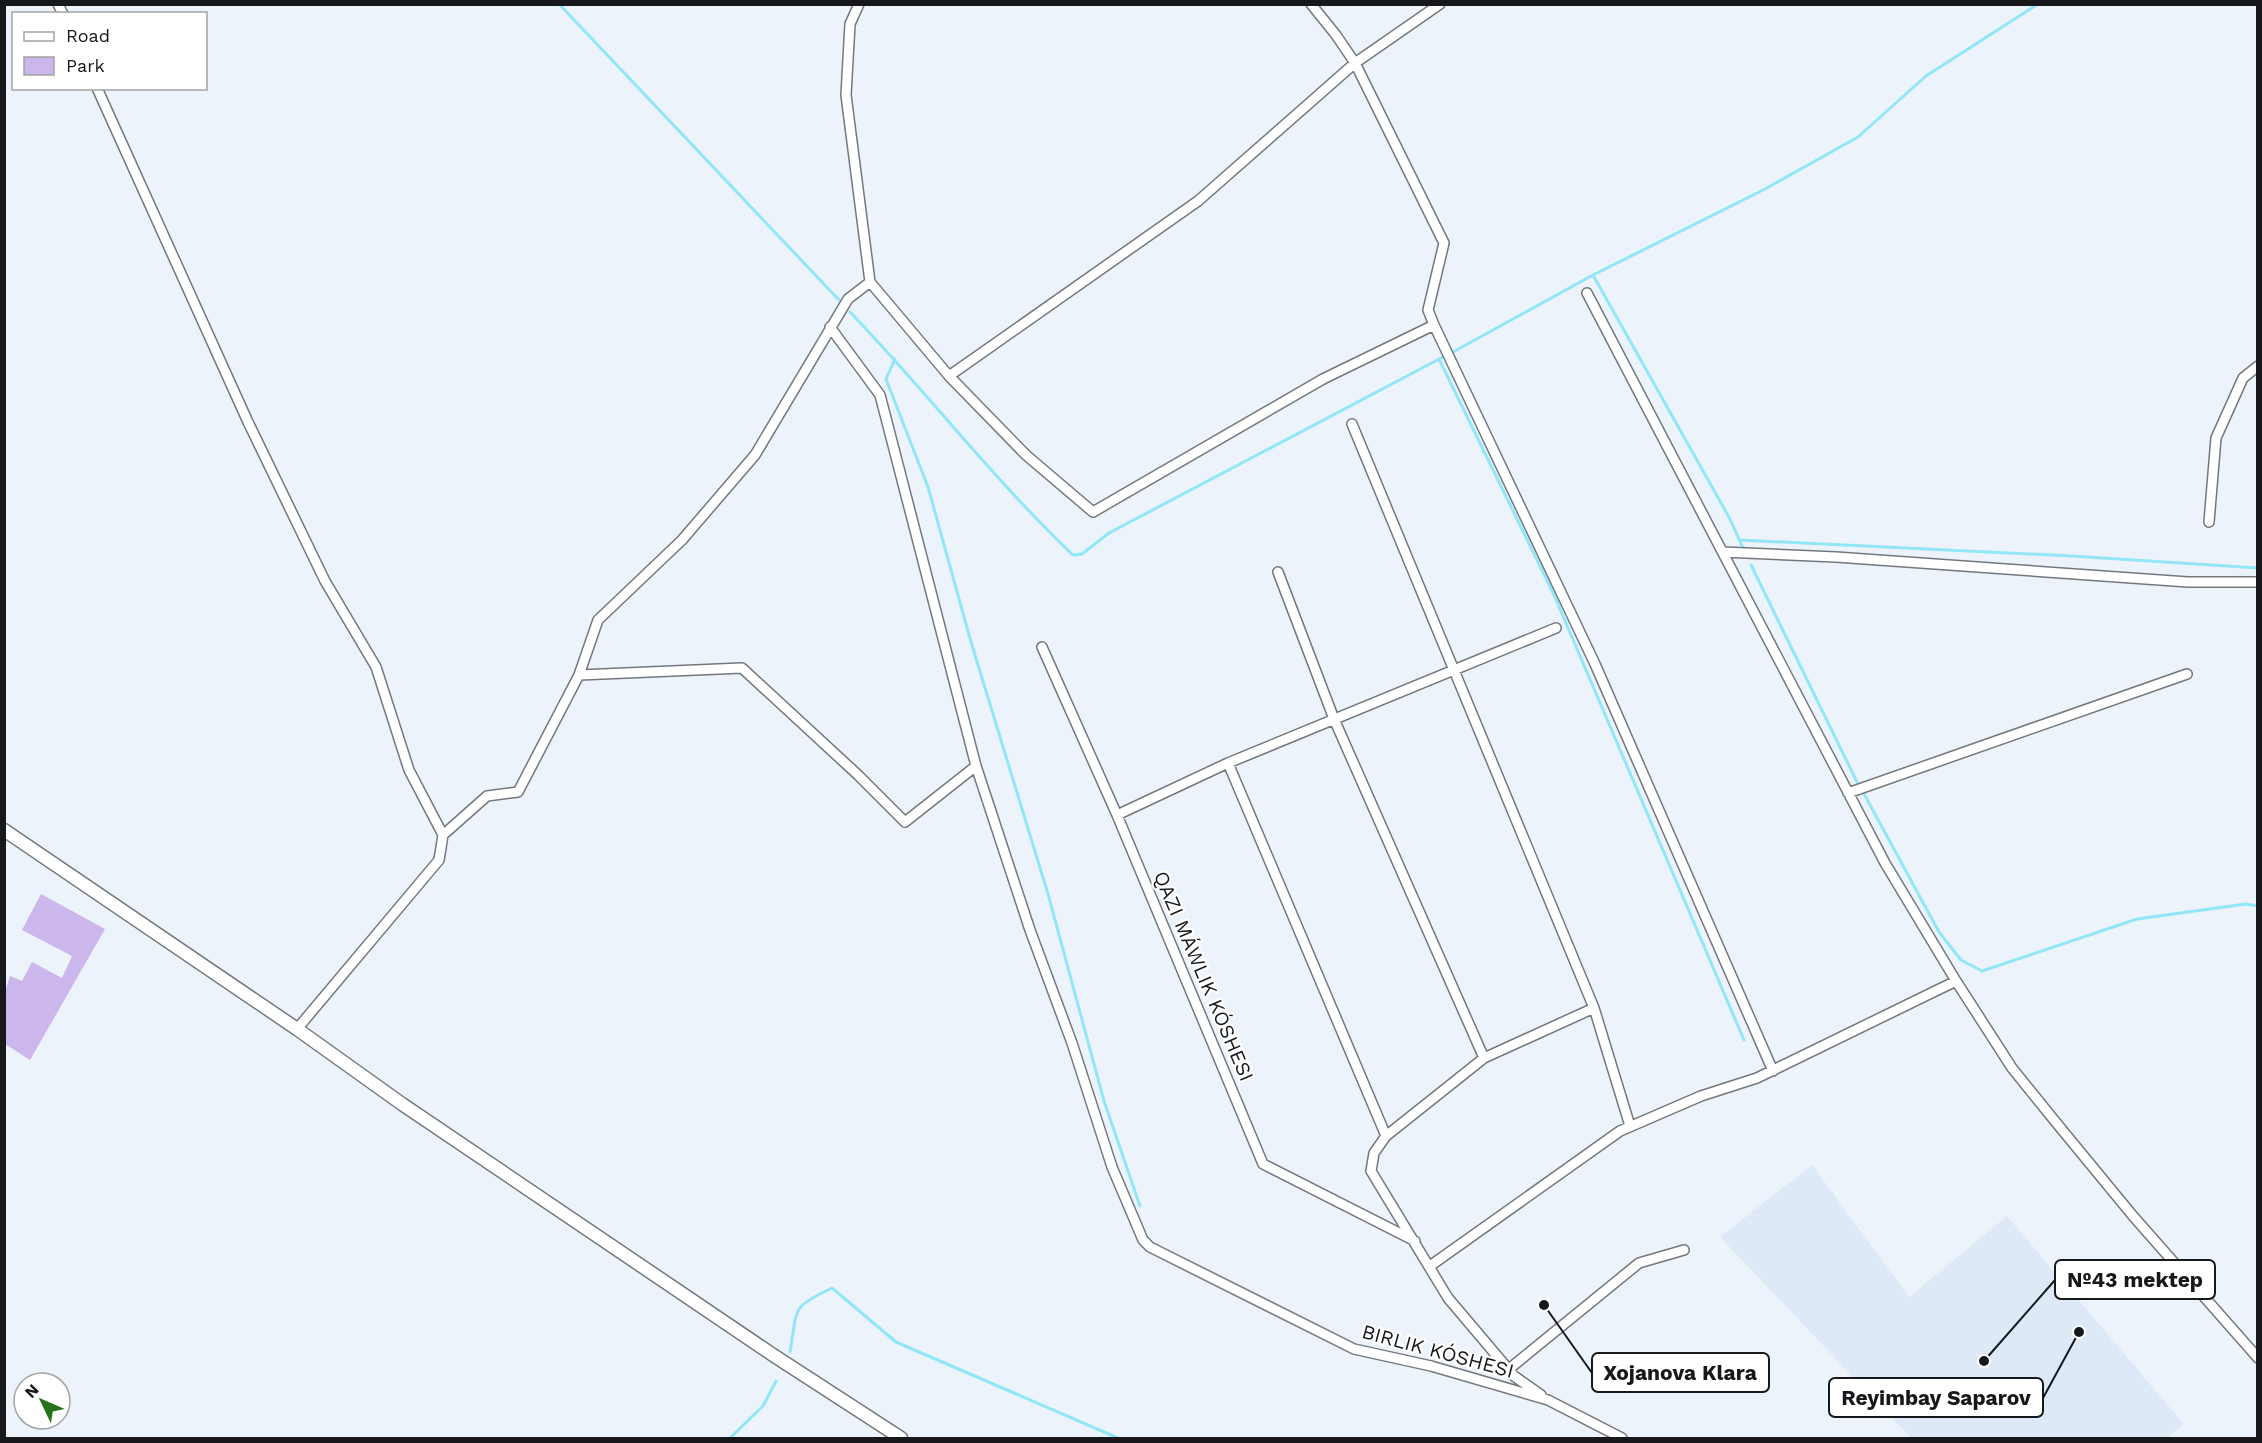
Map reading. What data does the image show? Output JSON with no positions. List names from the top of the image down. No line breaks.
{"streets":{"street":["BIRLIK KÓSHESI"]},"places":["Xojanova Klara","Reyimbay Saparov","№43 mektep"],"legend":["Road","Park"],"north":"top left"}
